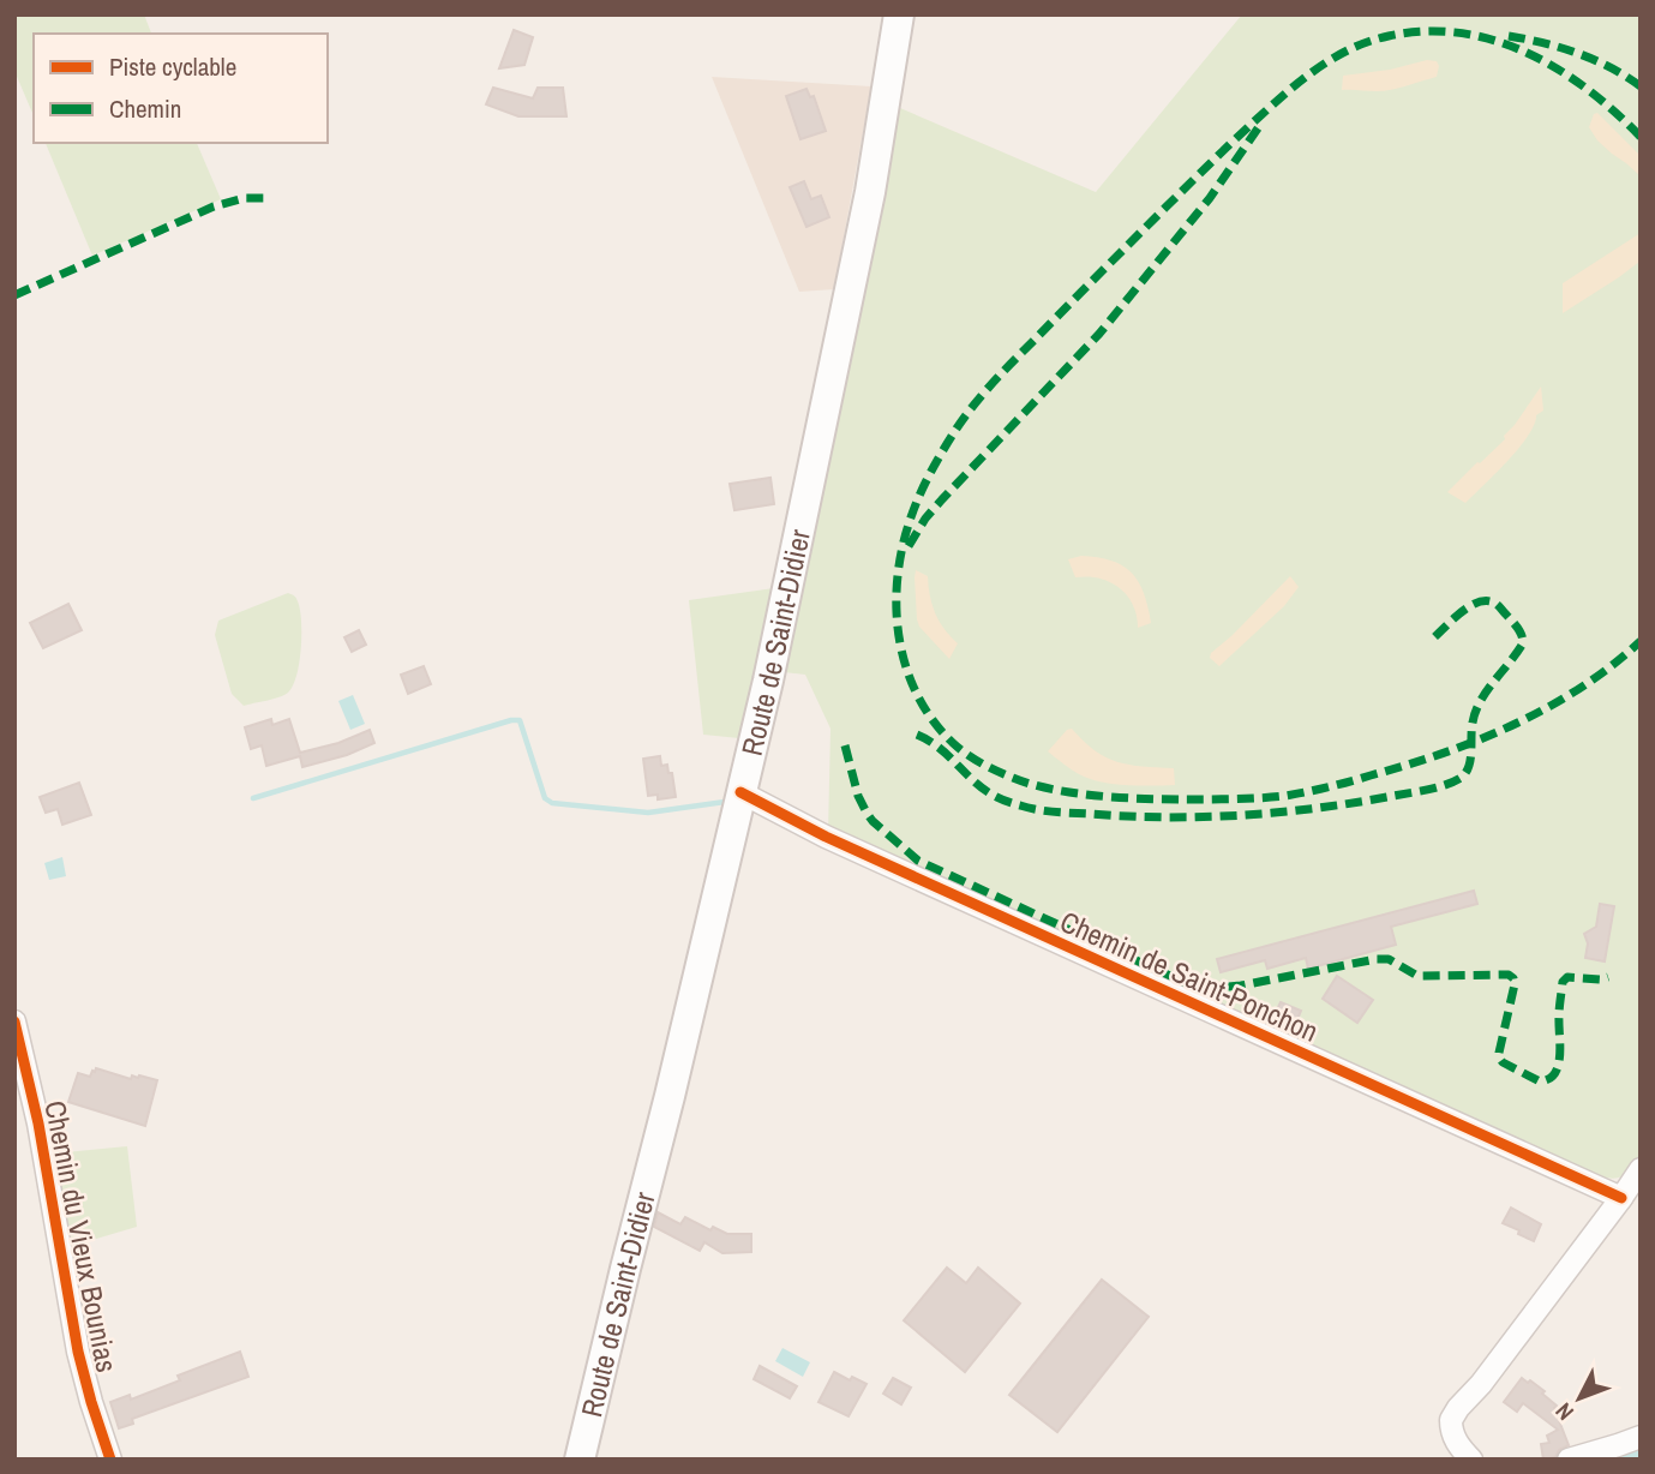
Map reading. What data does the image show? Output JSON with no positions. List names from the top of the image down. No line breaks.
{"streets":{"main road":["Route de Saint-Didier"],"street":["Chemin de Saint-Ponchon","Chemin du Vieux Bounias"]},"crossings":[["Route de Saint-Didier","Chemin de Saint-Ponchon"]],"legend":["Piste cyclable","Chemin"],"north":"bottom left"}
